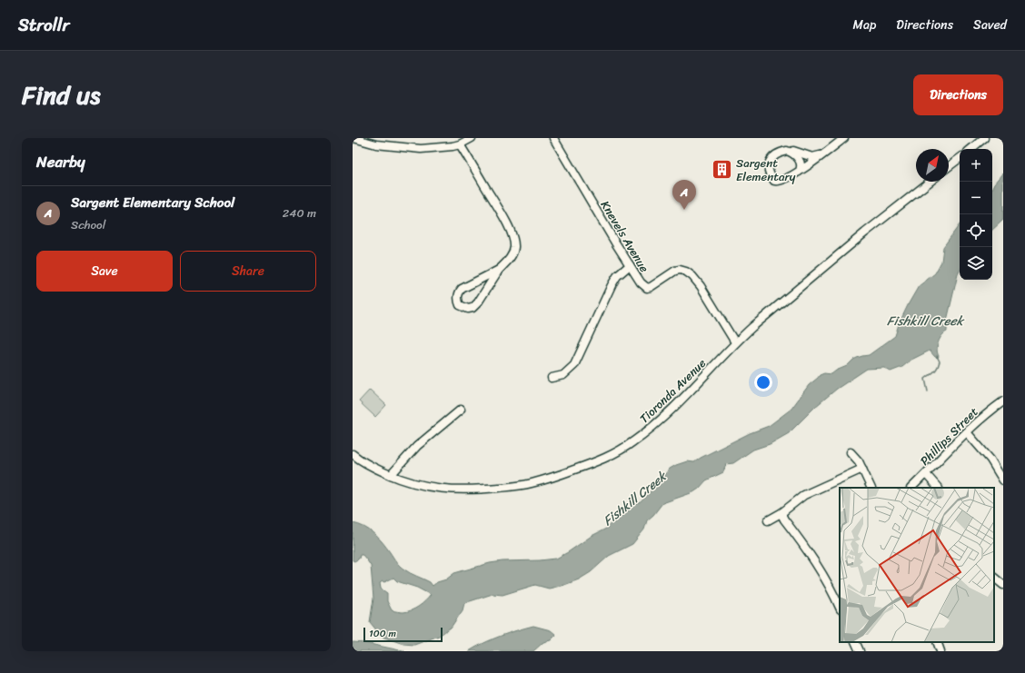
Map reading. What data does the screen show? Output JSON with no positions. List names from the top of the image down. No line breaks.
{"streets":{"street":["Knevels Avenue","Tioronda Avenue","Phillips Street"]},"crossings":[["Knevels Avenue","Tioronda Avenue"]],"water":["Fishkill Creek"],"places":{"building":["Sargent Elementary"]},"scale_bar":"100 m","north":"top right","page":{"header":"Strollr","nav":["Map","Directions","Saved"],"title":"Find us","buttons":["Directions",["Save","Share"]],"heading":"Nearby","map_buttons":["+","−"],"pins":"A","list":[{"mark":"A","name":"Sargent Elementary School","note":"School","value":"240 m"}],"scale":"100 m"}}
